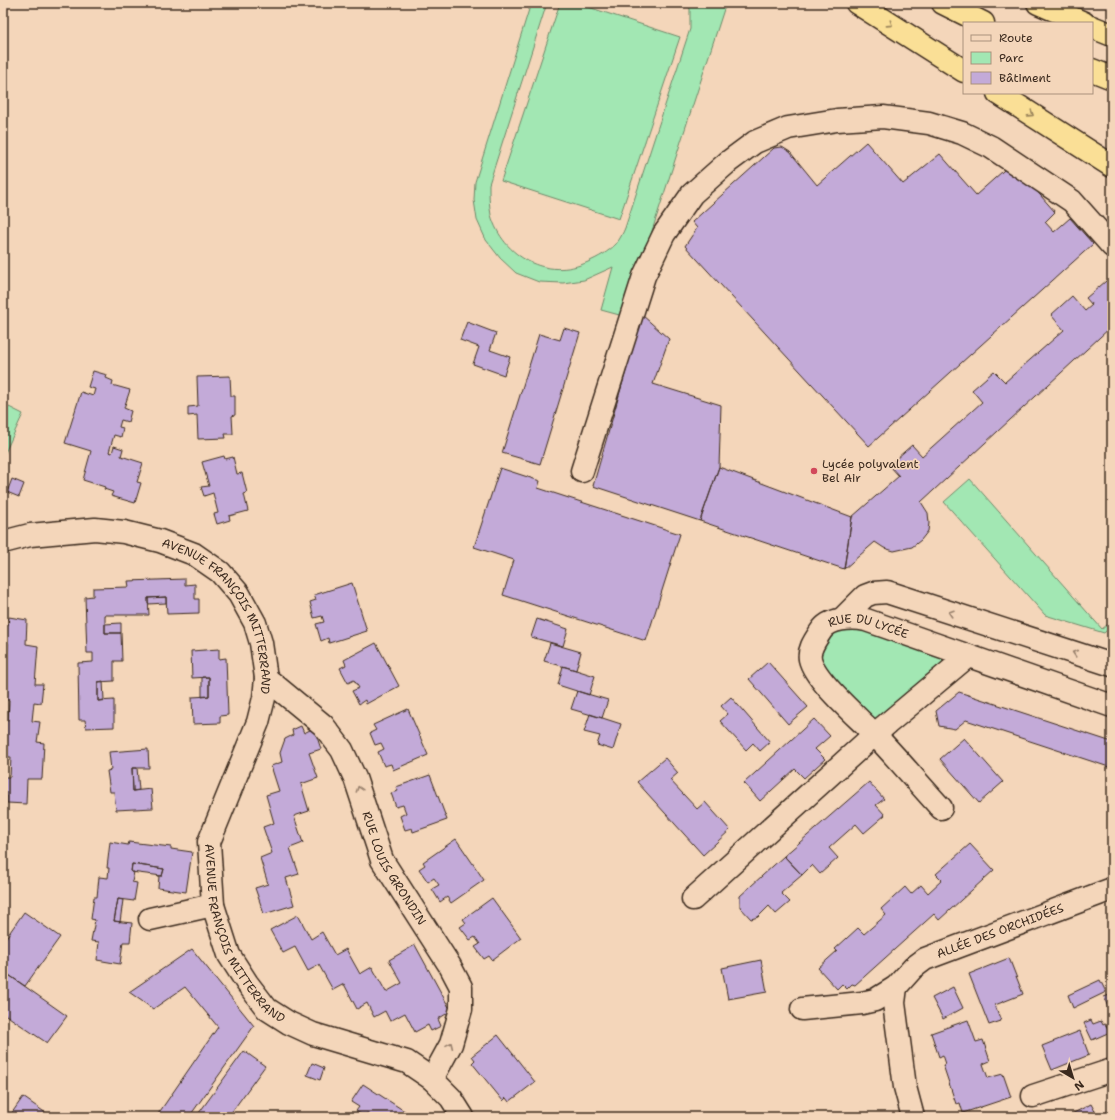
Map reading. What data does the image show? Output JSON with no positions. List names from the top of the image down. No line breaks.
{"streets":{"street":["AVENUE FRANÇOIS MITTERRAND","RUE DU LYCÉE","RUE LOUIS GRONDIN","ALLÉE DES ORCHIDÉES"]},"crossings":[["AVENUE FRANÇOIS MITTERRAND","RUE LOUIS GRONDIN"]],"one_way":["RUE LOUIS GRONDIN"],"places":["Lycée polyvalent Bel Air"],"legend":["Route","Parc","Bâtiment"],"north":"bottom right"}
